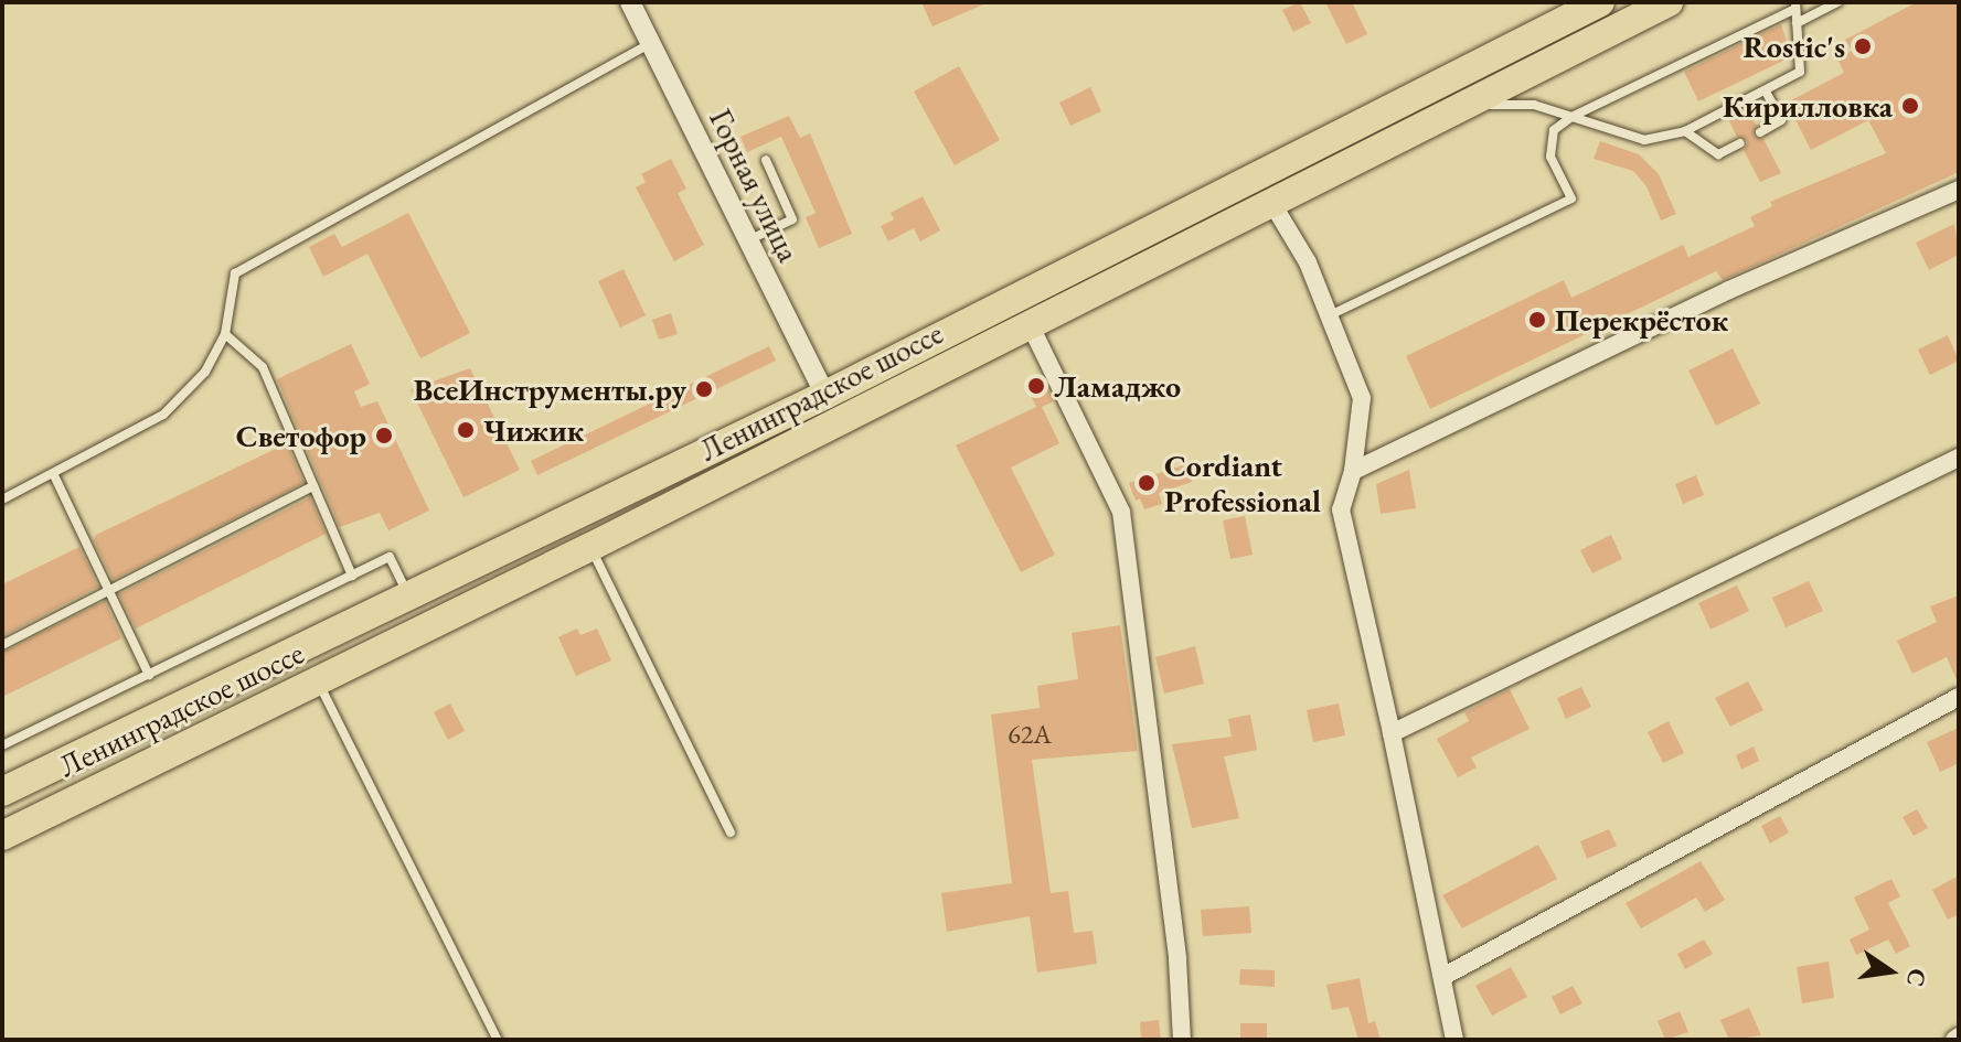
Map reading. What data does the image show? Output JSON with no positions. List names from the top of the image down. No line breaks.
{"streets":{"highway":["Ленинградское шоссе"],"street":["Горная улица"]},"crossings":[["Горная улица","Ленинградское шоссе"]],"places":["Rostic's","Кирилловка","Перекрёсток","Ламаджо","ВсеИнструменты.ру","Чижик","Светофор","Cordiant Professional"],"house_numbers":["62А"],"north":"right"}
